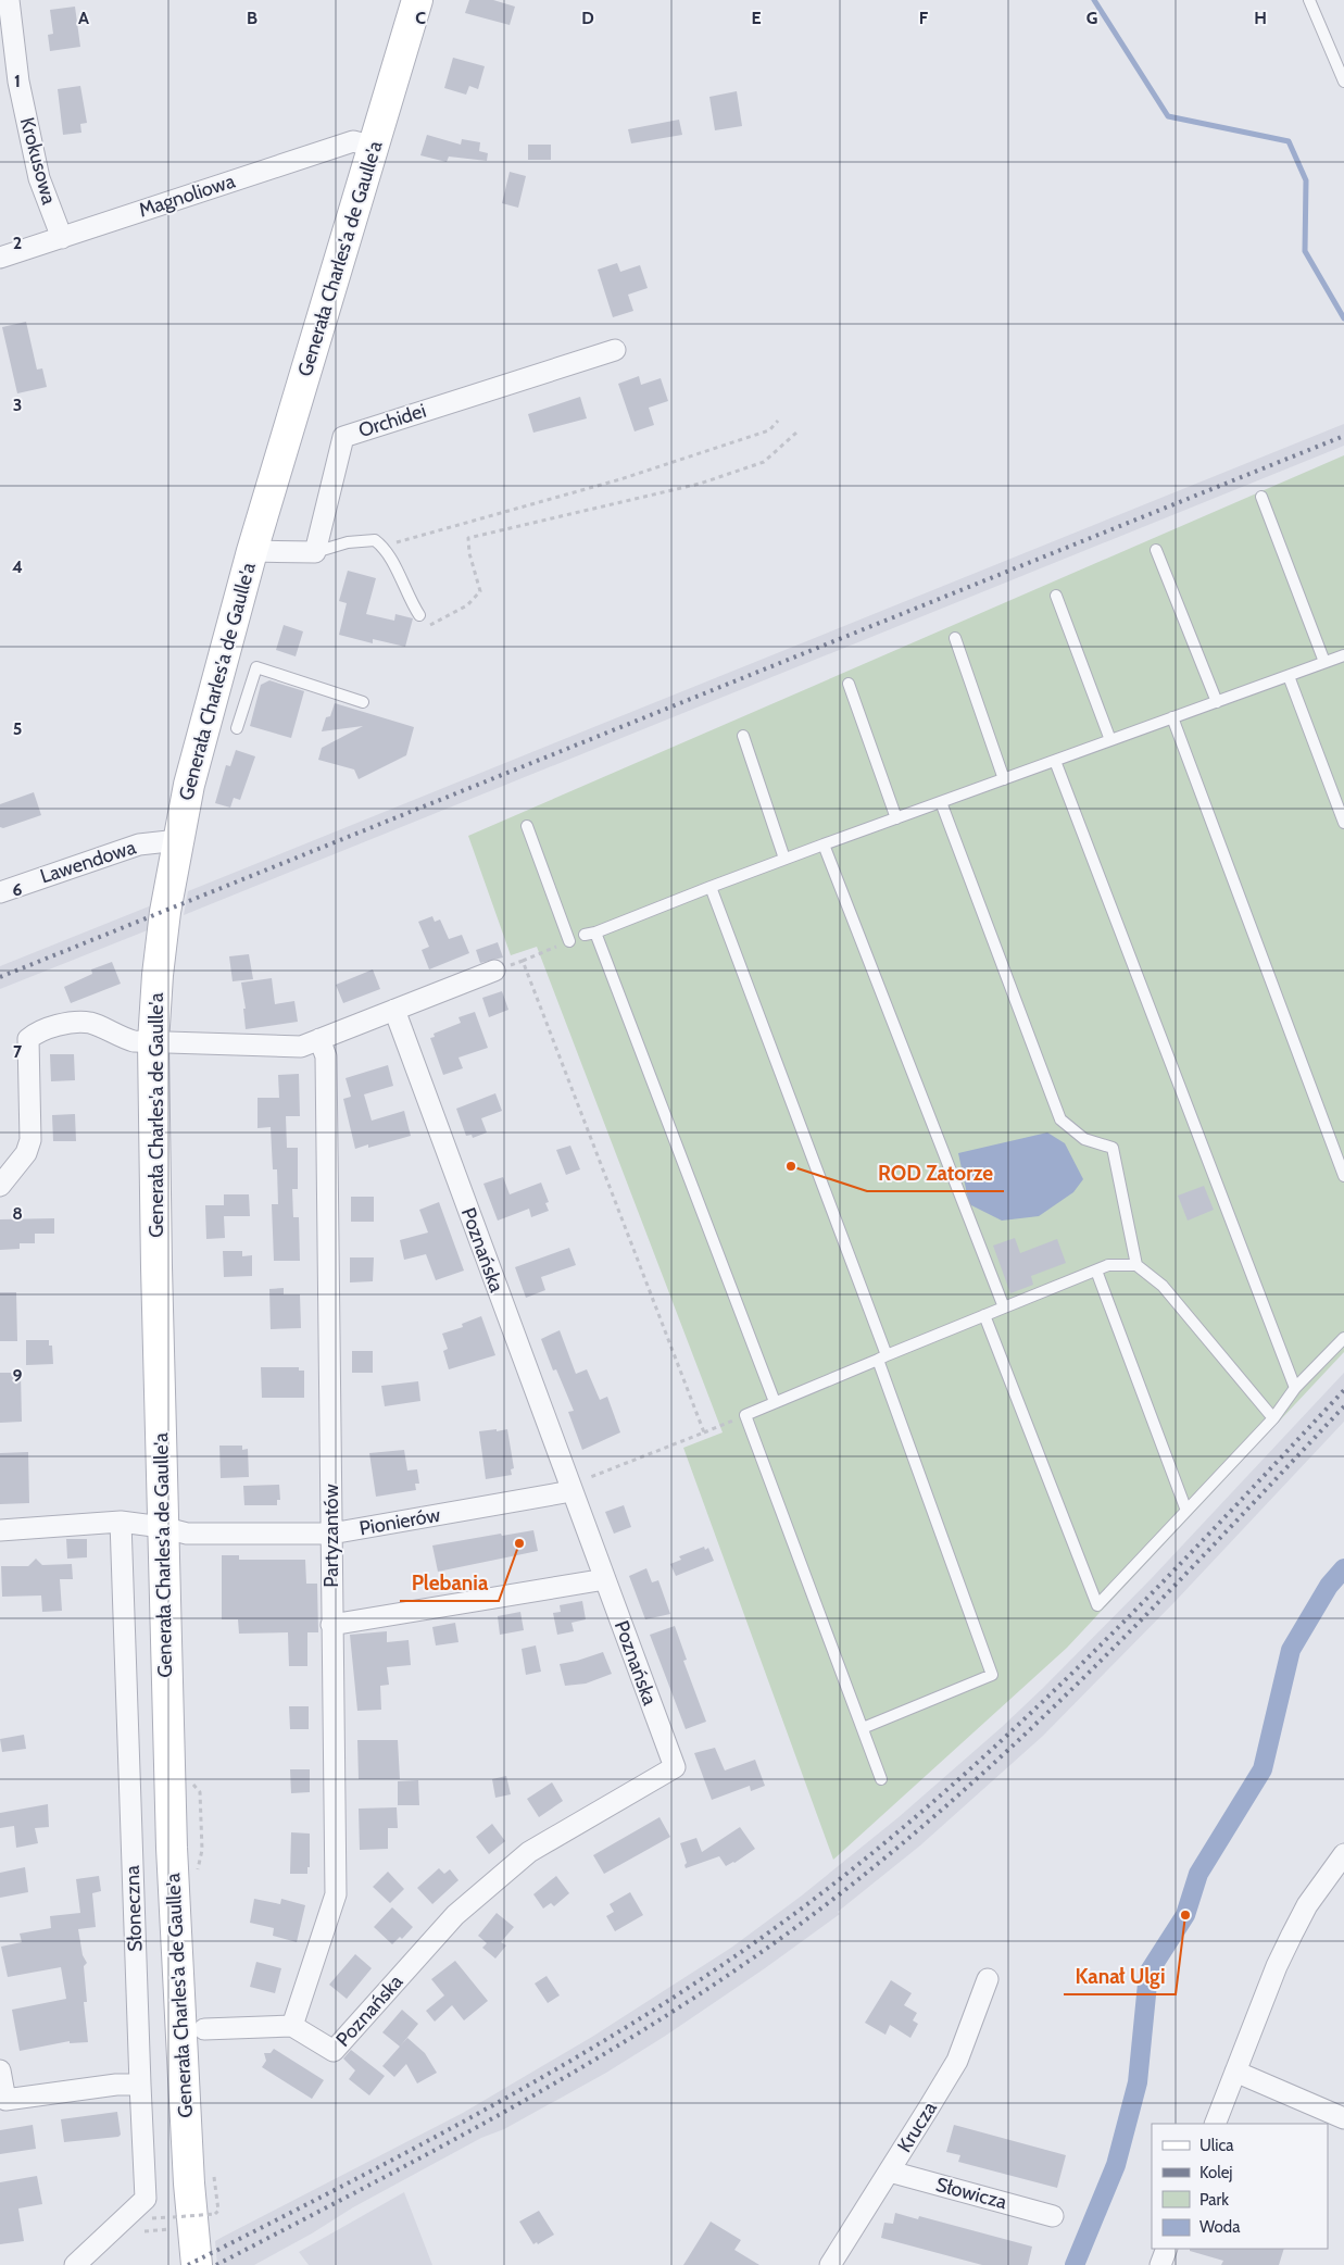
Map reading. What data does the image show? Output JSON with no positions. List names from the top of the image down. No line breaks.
{"streets":{"main road":["Generała Charles'a de Gaulle'a"],"street":["Krokusowa","Magnoliowa","Orchidei","Lawendowa","Poznańska","Pionierów","Partyzantów","Słoneczna","Krucza","Słowicza"]},"crossings":[["Krokusowa","Magnoliowa"],["Magnoliowa","Generała Charles'a de Gaulle'a"],["Generała Charles'a de Gaulle'a","Lawendowa"],["Generała Charles'a de Gaulle'a","Pionierów"],["Poznańska","Pionierów"],["Poznańska","Partyzantów"],["Pionierów","Partyzantów"],["Pionierów","Słoneczna"],["Krucza","Słowicza"]],"places":["ROD Zatorze","Plebania","Kanał Ulgi"],"legend":["Ulica","Kolej","Park","Woda"],"grid":{"columns":["A","B","C","D","E","F","G","H"],"rows":["1","2","3","4","5","6","7","8","9"]}}
